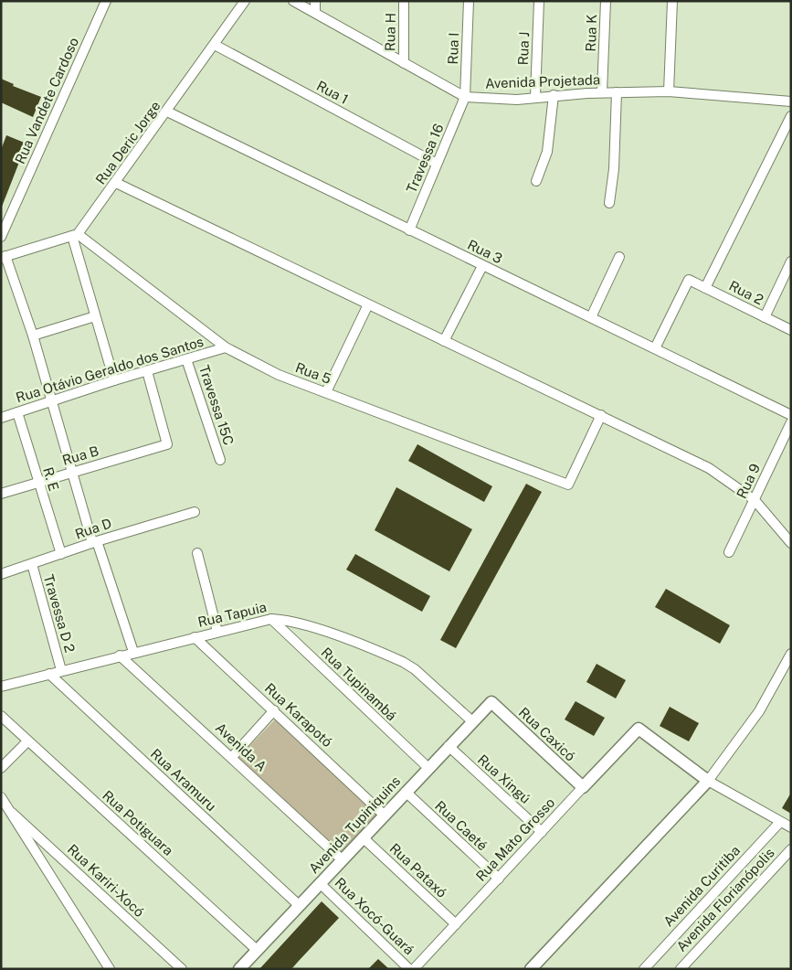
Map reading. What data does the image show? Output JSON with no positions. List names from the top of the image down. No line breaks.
{"streets":{"street":["Rua H","Rua K","Rua I","Rua J","Avenida Projetada","Rua 1","Rua Vandete Cardoso","Rua Deric Jorge","Travessa 16","Rua 3","Rua 2","Rua Otávio Geraldo dos Santos","Rua 5","Travessa 15C","Rua B","R. E","Rua 9","Rua D","Travessa D 2","Rua Tapuia","Rua Tupinambá","Rua Karapotó","Rua Caxicó","Avenida A","Rua Xingú","Rua Aramuru","Rua Potiguara","Avenida Tupiniquins","Rua Caeté","Rua Mato Grosso","Rua Pataxó","Rua Kariri-Xocó","Avenida Curitiba","Avenida Florianópolis","Rua Xocó-Guará"]},"crossings":[["Rua H","Avenida Projetada"],["Rua K","Avenida Projetada"],["Rua I","Avenida Projetada"],["Rua I","Travessa 16"],["Rua J","Avenida Projetada"],["Avenida Projetada","Travessa 16"],["Rua 1","Rua Deric Jorge"],["Rua 1","Travessa 16"],["Rua Deric Jorge","Rua 3"],["Rua Deric Jorge","Rua 5"],["Travessa 16","Rua 3"],["Rua 3","Rua 2"],["Rua Otávio Geraldo dos Santos","Rua 5"],["Rua Otávio Geraldo dos Santos","Travessa 15C"],["Rua Otávio Geraldo dos Santos","Rua B"],["Rua Otávio Geraldo dos Santos","R. E"],["Rua B","R. E"],["R. E","Rua D"],["Rua D","Travessa D 2"],["Travessa D 2","Rua Tapuia"],["Rua Tapuia","Rua Tupinambá"],["Rua Tapuia","Rua Karapotó"],["Rua Tapuia","Avenida A"],["Rua Tapuia","Rua Aramuru"],["Rua Tapuia","Avenida Tupiniquins"],["Rua Tupinambá","Avenida Tupiniquins"],["Rua Karapotó","Avenida Tupiniquins"],["Rua Caxicó","Avenida Tupiniquins"],["Rua Caxicó","Rua Mato Grosso"],["Avenida A","Avenida Tupiniquins"],["Rua Xingú","Avenida Tupiniquins"],["Rua Xingú","Rua Mato Grosso"],["Rua Aramuru","Avenida Tupiniquins"],["Rua Potiguara","Avenida Tupiniquins"],["Avenida Tupiniquins","Rua Caeté"],["Avenida Tupiniquins","Rua Pataxó"],["Avenida Tupiniquins","Rua Xocó-Guará"],["Rua Caeté","Rua Mato Grosso"],["Rua Mato Grosso","Rua Pataxó"]]}
